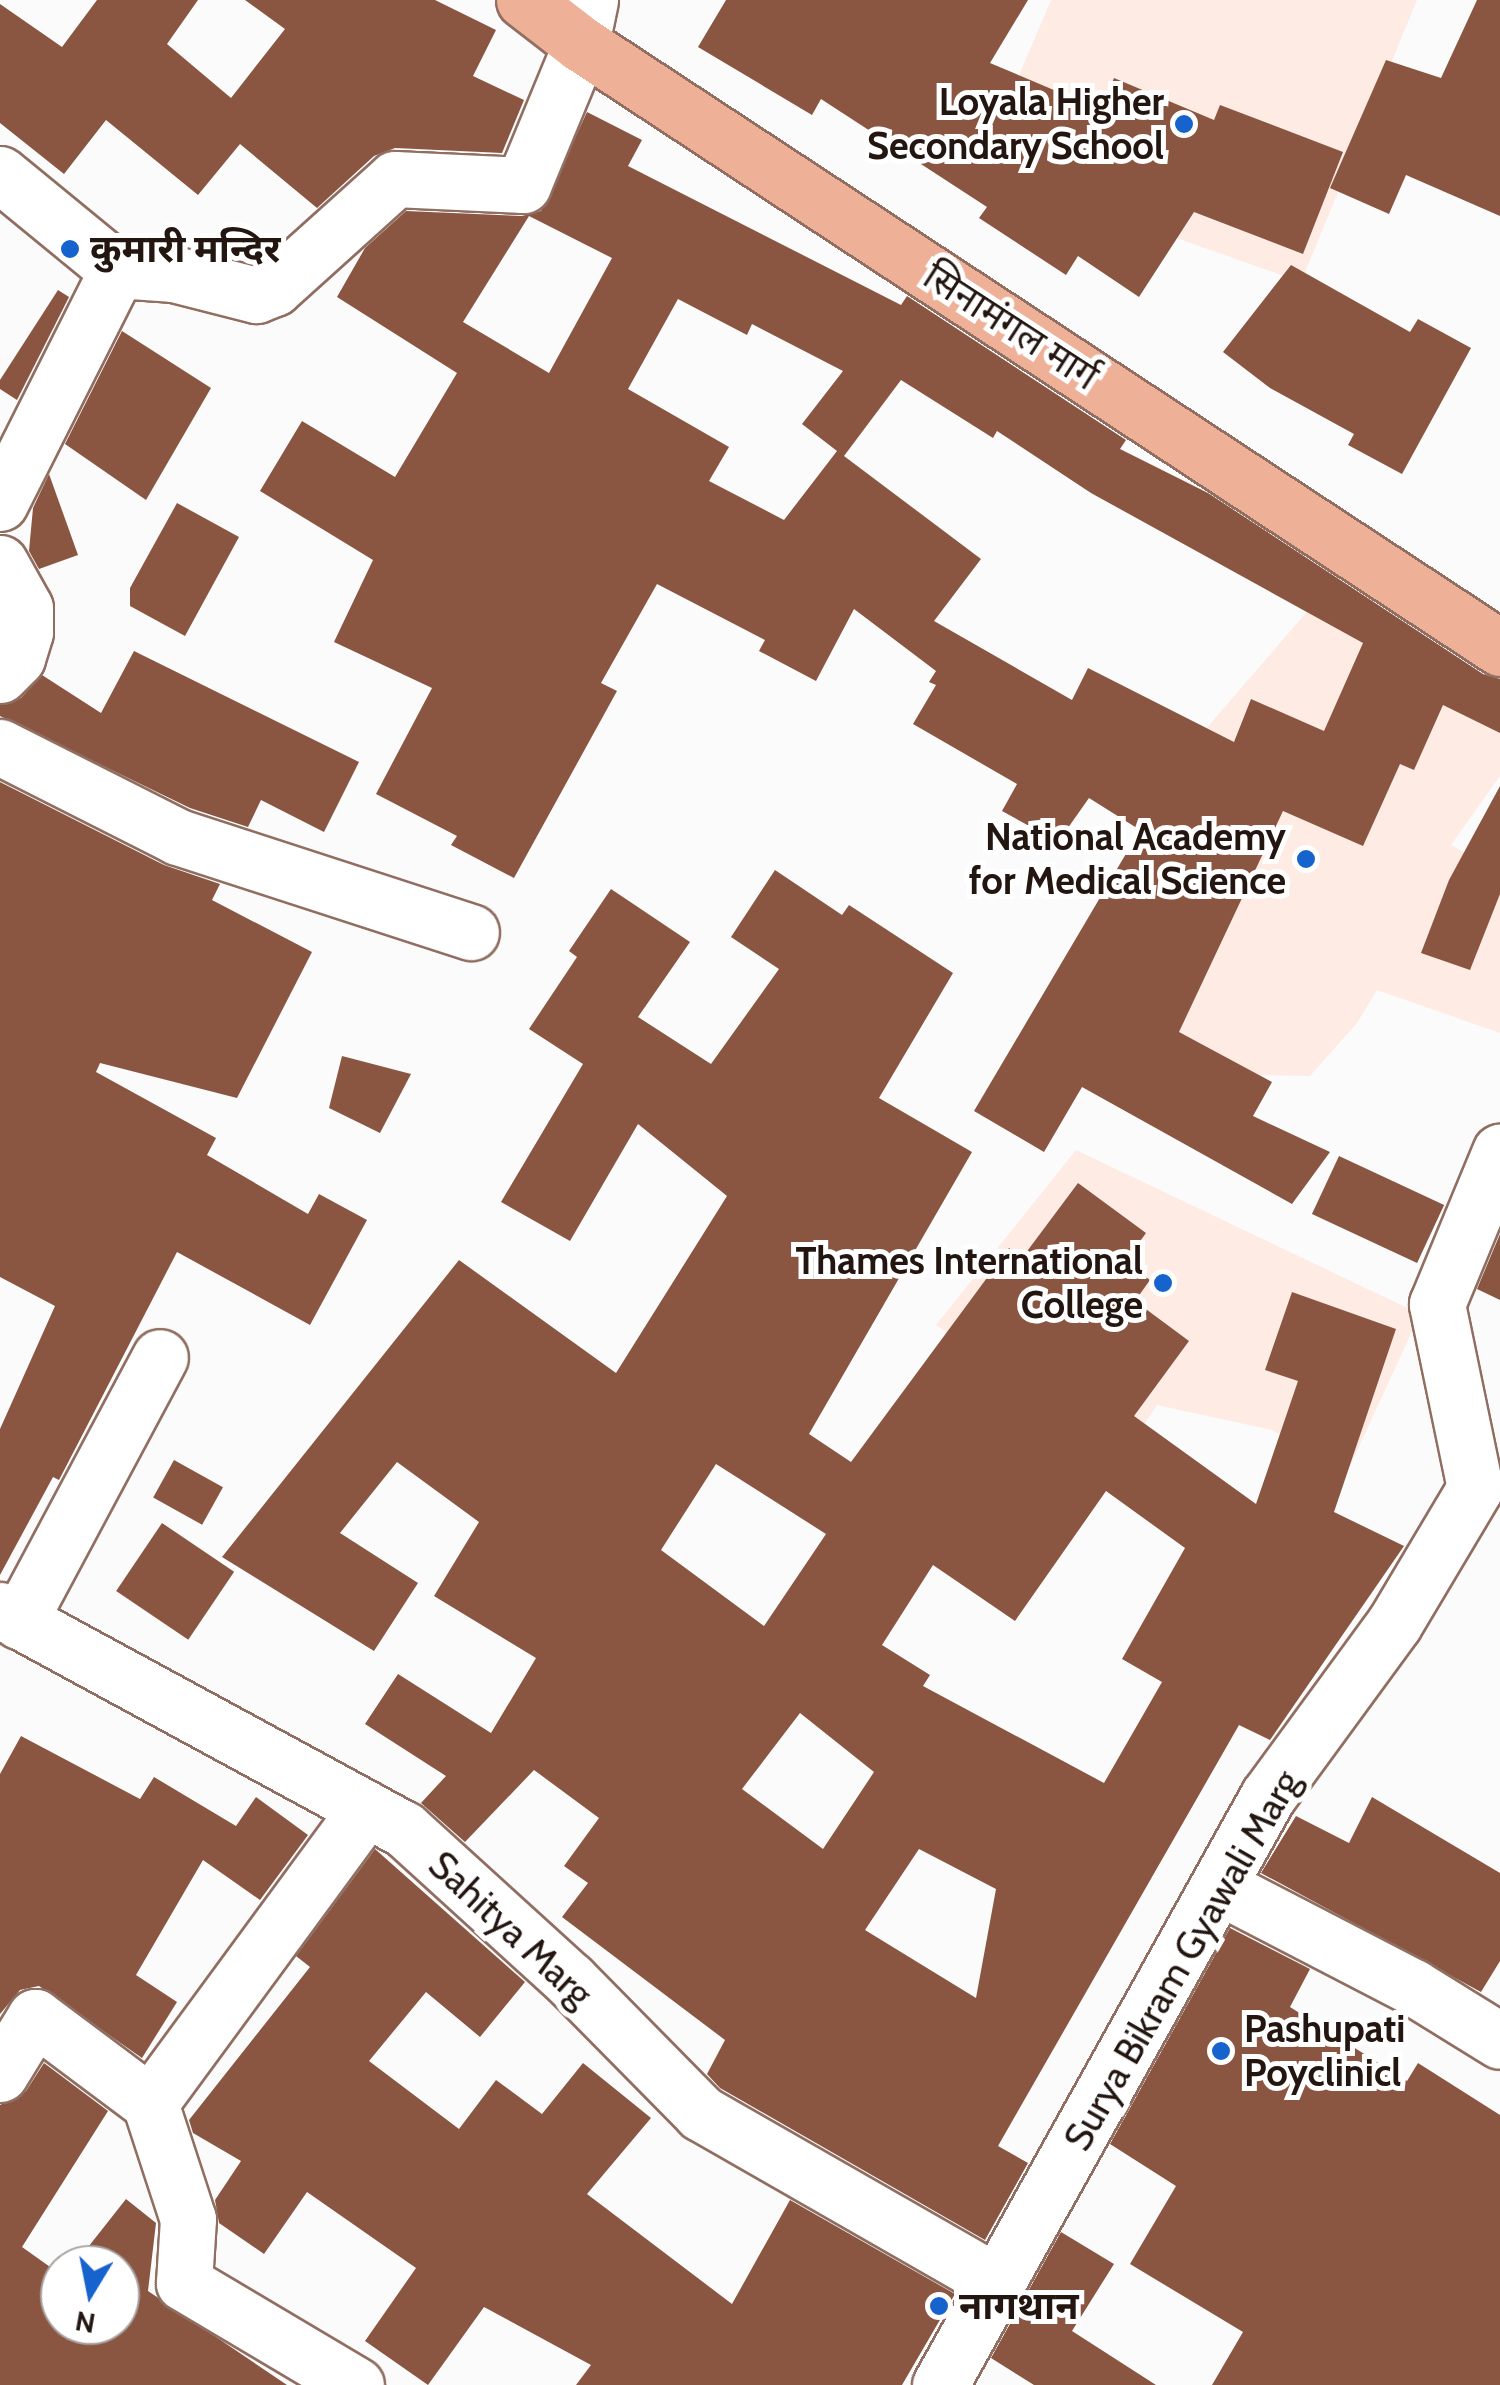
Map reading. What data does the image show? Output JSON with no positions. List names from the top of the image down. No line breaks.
{"streets":{"main road":["सिनामंगल मार्ग"],"street":["Sahitya Marg","Surya Bikram Gyawali Marg"]},"crossings":[["Sahitya Marg","Surya Bikram Gyawali Marg"]],"places":["Loyala Higher Secondary School","कुमारी मन्दिर","National Academy for Medical Science","Thames International College","Pashupati Poyclinicl","नागथान"],"north":"bottom"}
